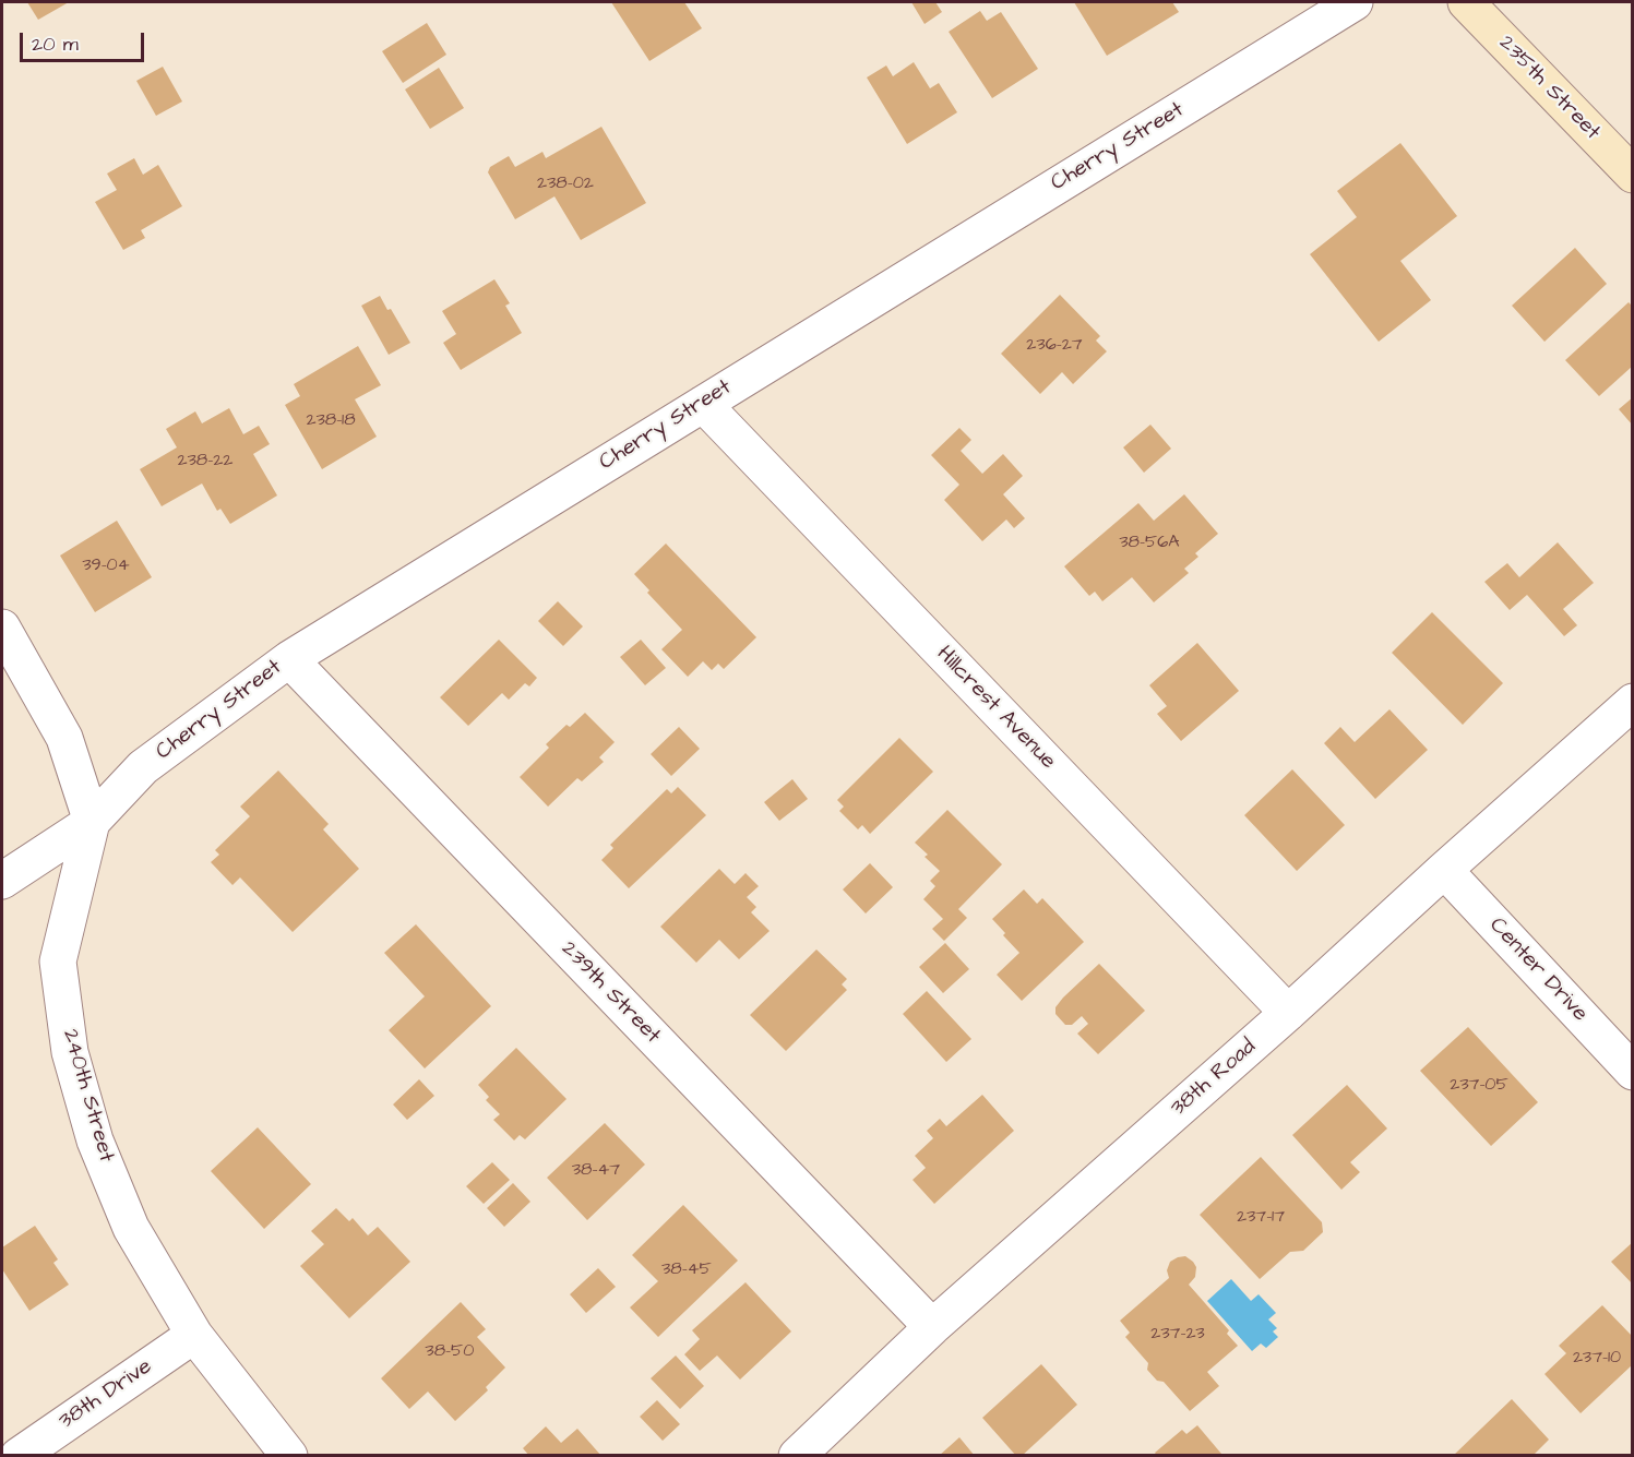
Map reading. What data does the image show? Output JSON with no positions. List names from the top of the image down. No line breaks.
{"streets":{"main road":["235th Street"],"street":["Cherry Street","Hillcrest Avenue","Center Drive","239th Street","38th Road","240th Street","38th Drive"]},"crossings":[["Cherry Street","Hillcrest Avenue"],["Cherry Street","239th Street"],["Cherry Street","240th Street"],["Hillcrest Avenue","38th Road"],["Center Drive","38th Road"],["239th Street","38th Road"],["240th Street","38th Drive"]],"house_numbers":["238-02","236-27","238-18","238-22","38-56A","39-04","237-05","38-47","237-17","38-45","237-23","38-50","237-10"],"scale_bar":"20 m"}
